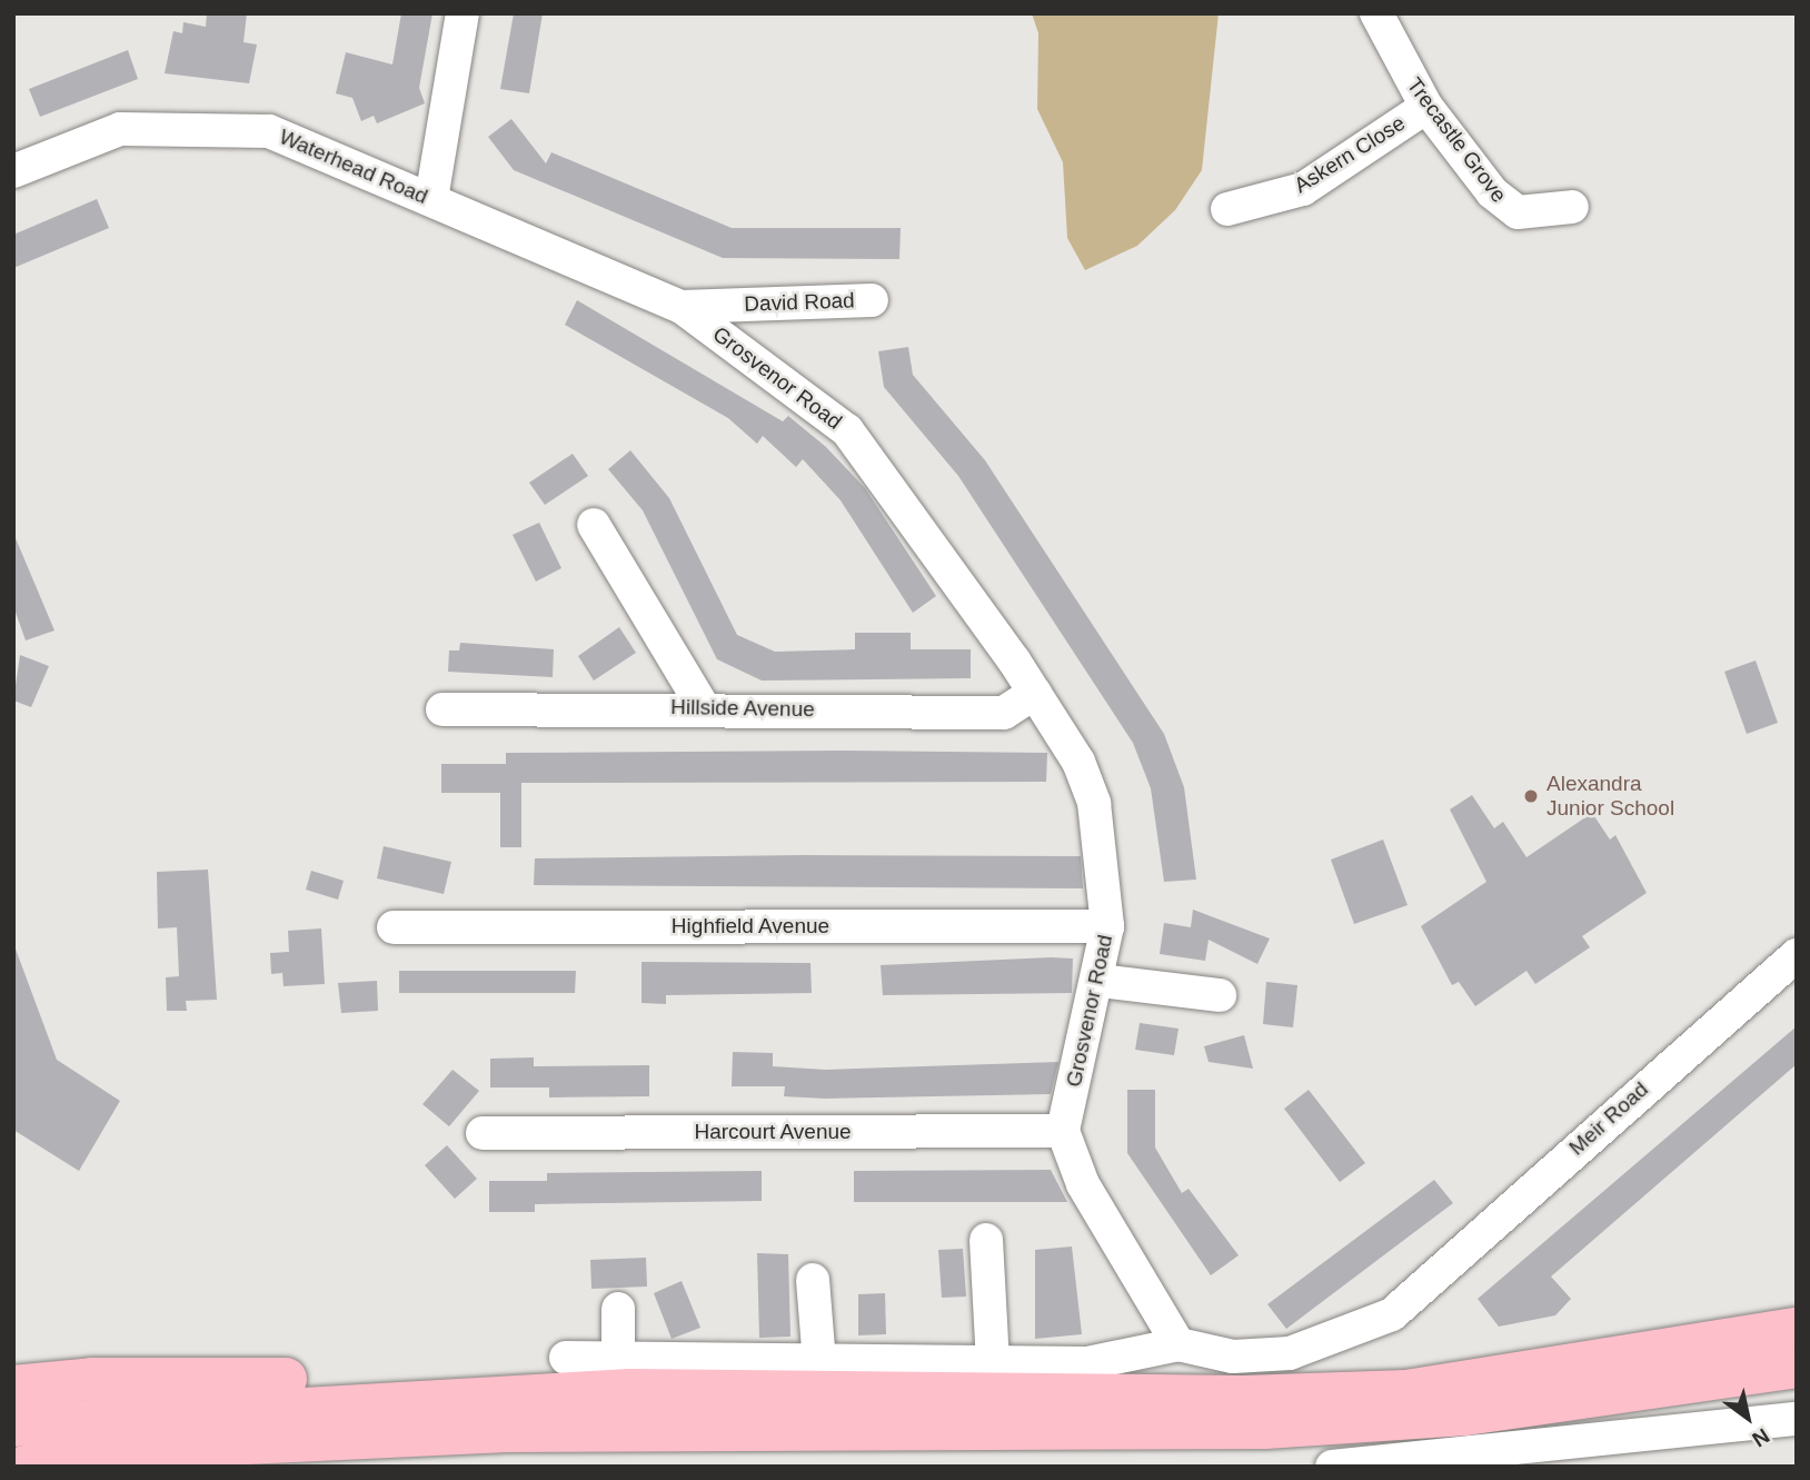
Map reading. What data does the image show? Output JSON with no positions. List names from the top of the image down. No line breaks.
{"streets":{"street":["Trecastle Grove","Askern Close","Waterhead Road","David Road","Grosvenor Road","Hillside Avenue","Highfield Avenue","Meir Road","Harcourt Avenue"]},"crossings":[["Trecastle Grove","Askern Close"],["Waterhead Road","David Road"],["Waterhead Road","Grosvenor Road"],["David Road","Grosvenor Road"],["Grosvenor Road","Hillside Avenue"],["Grosvenor Road","Highfield Avenue"],["Grosvenor Road","Harcourt Avenue"]],"places":["Alexandra Junior School"],"north":"bottom right"}
